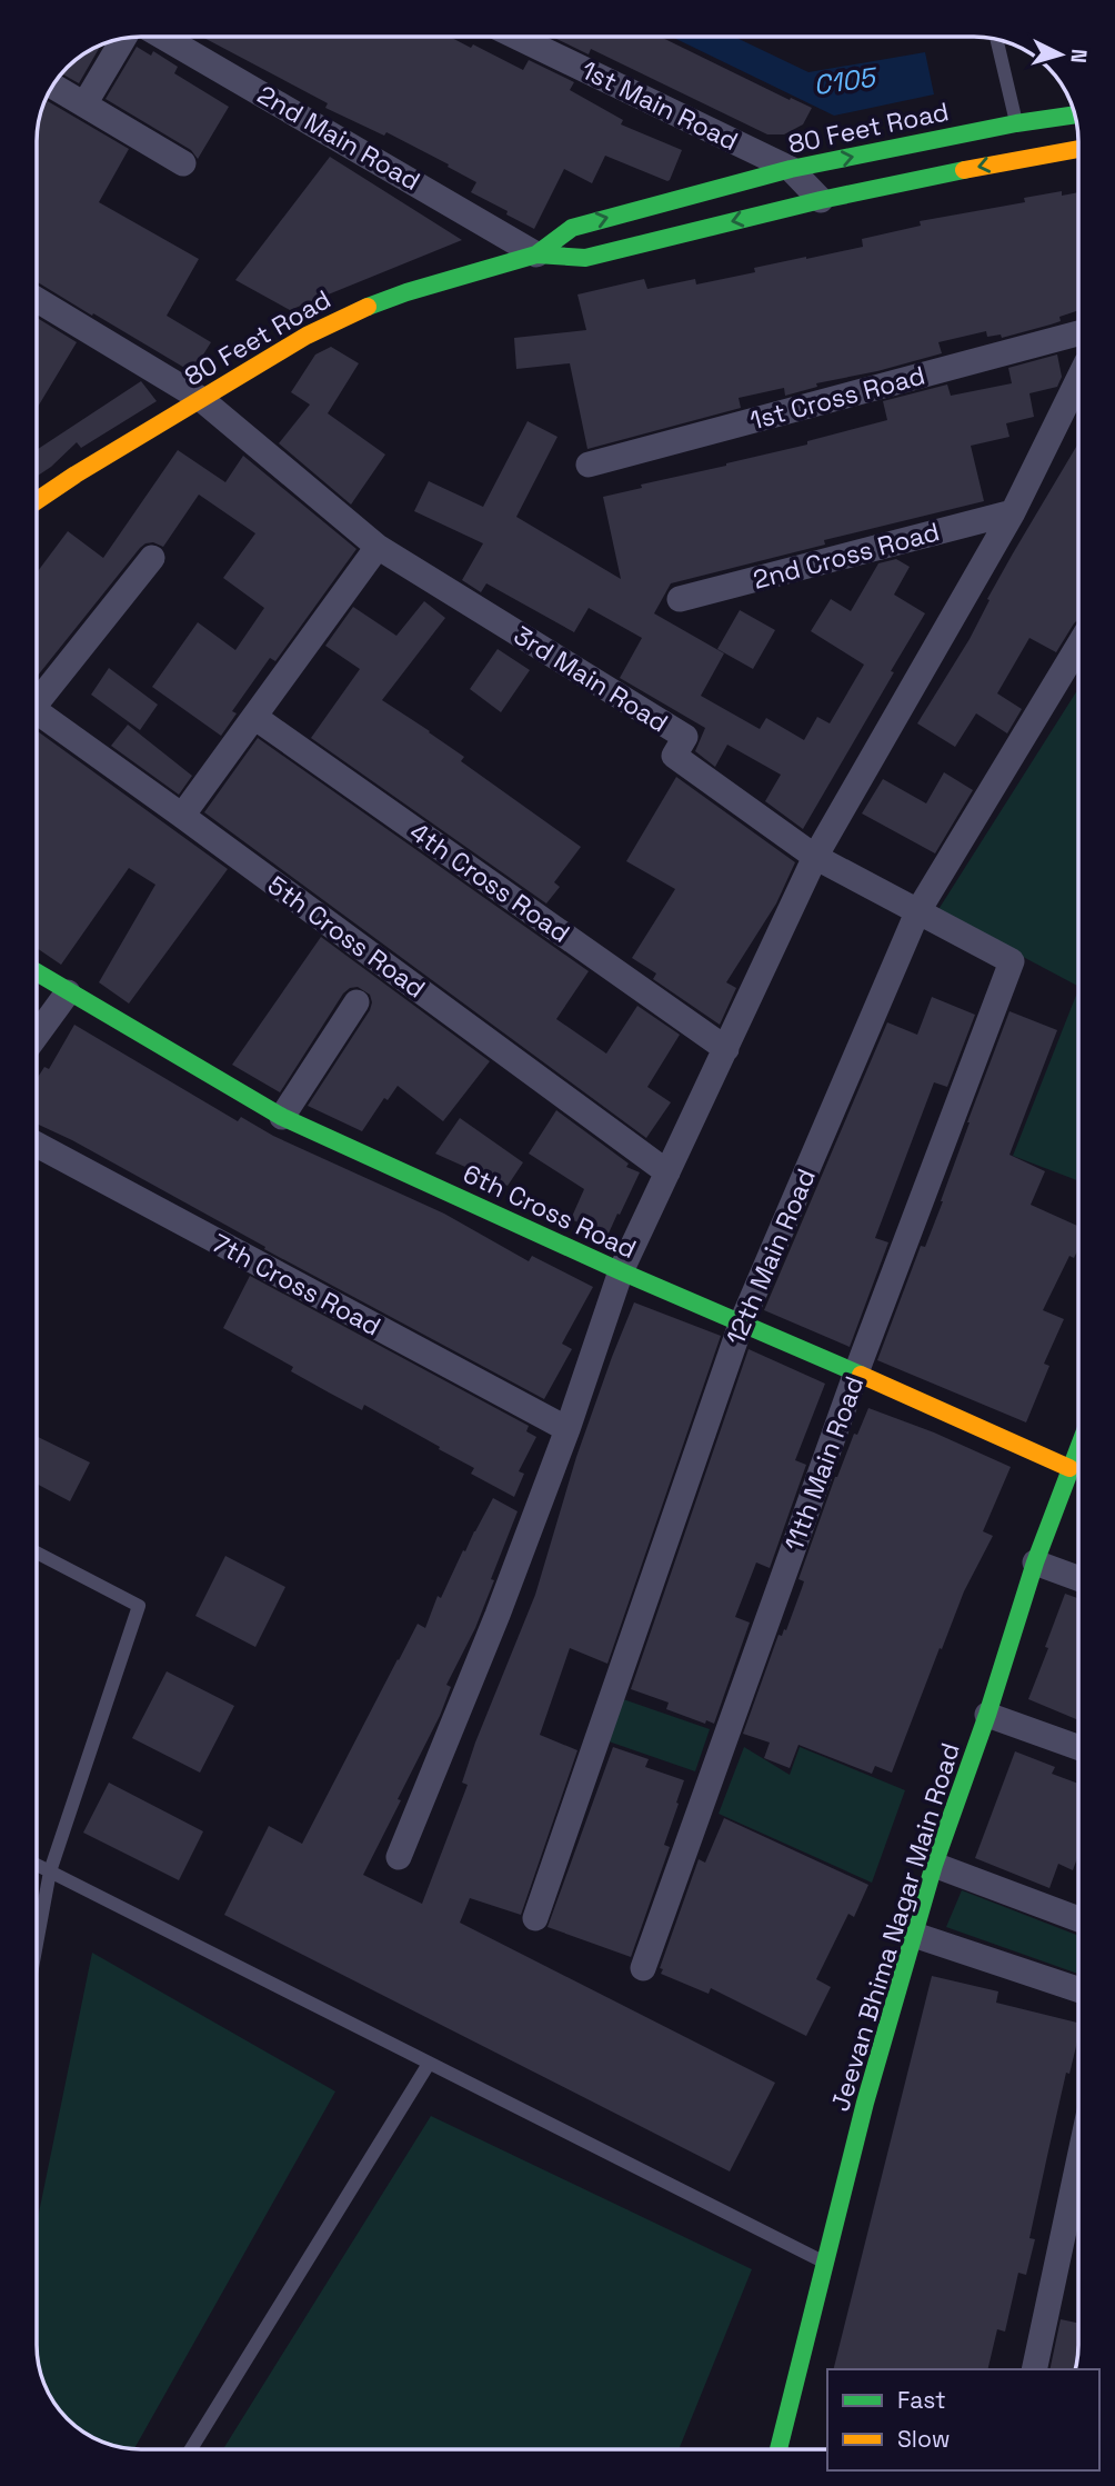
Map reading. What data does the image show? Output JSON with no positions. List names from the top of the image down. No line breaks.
{"streets":{"street":["1st Main Road","80 Feet Road","2nd Main Road","1st Cross Road","2nd Cross Road","3rd Main Road","4th Cross Road","5th Cross Road","6th Cross Road","12th Main Road","7th Cross Road","11th Main Road","Jeevan Bhima Nagar Main Road"]},"crossings":[["1st Main Road","80 Feet Road"],["80 Feet Road","2nd Main Road"],["80 Feet Road","3rd Main Road"],["3rd Main Road","12th Main Road"],["3rd Main Road","11th Main Road"],["6th Cross Road","12th Main Road"],["6th Cross Road","11th Main Road"],["6th Cross Road","Jeevan Bhima Nagar Main Road"]],"water":["C105"],"legend":["Fast","Slow"],"north":"right"}
